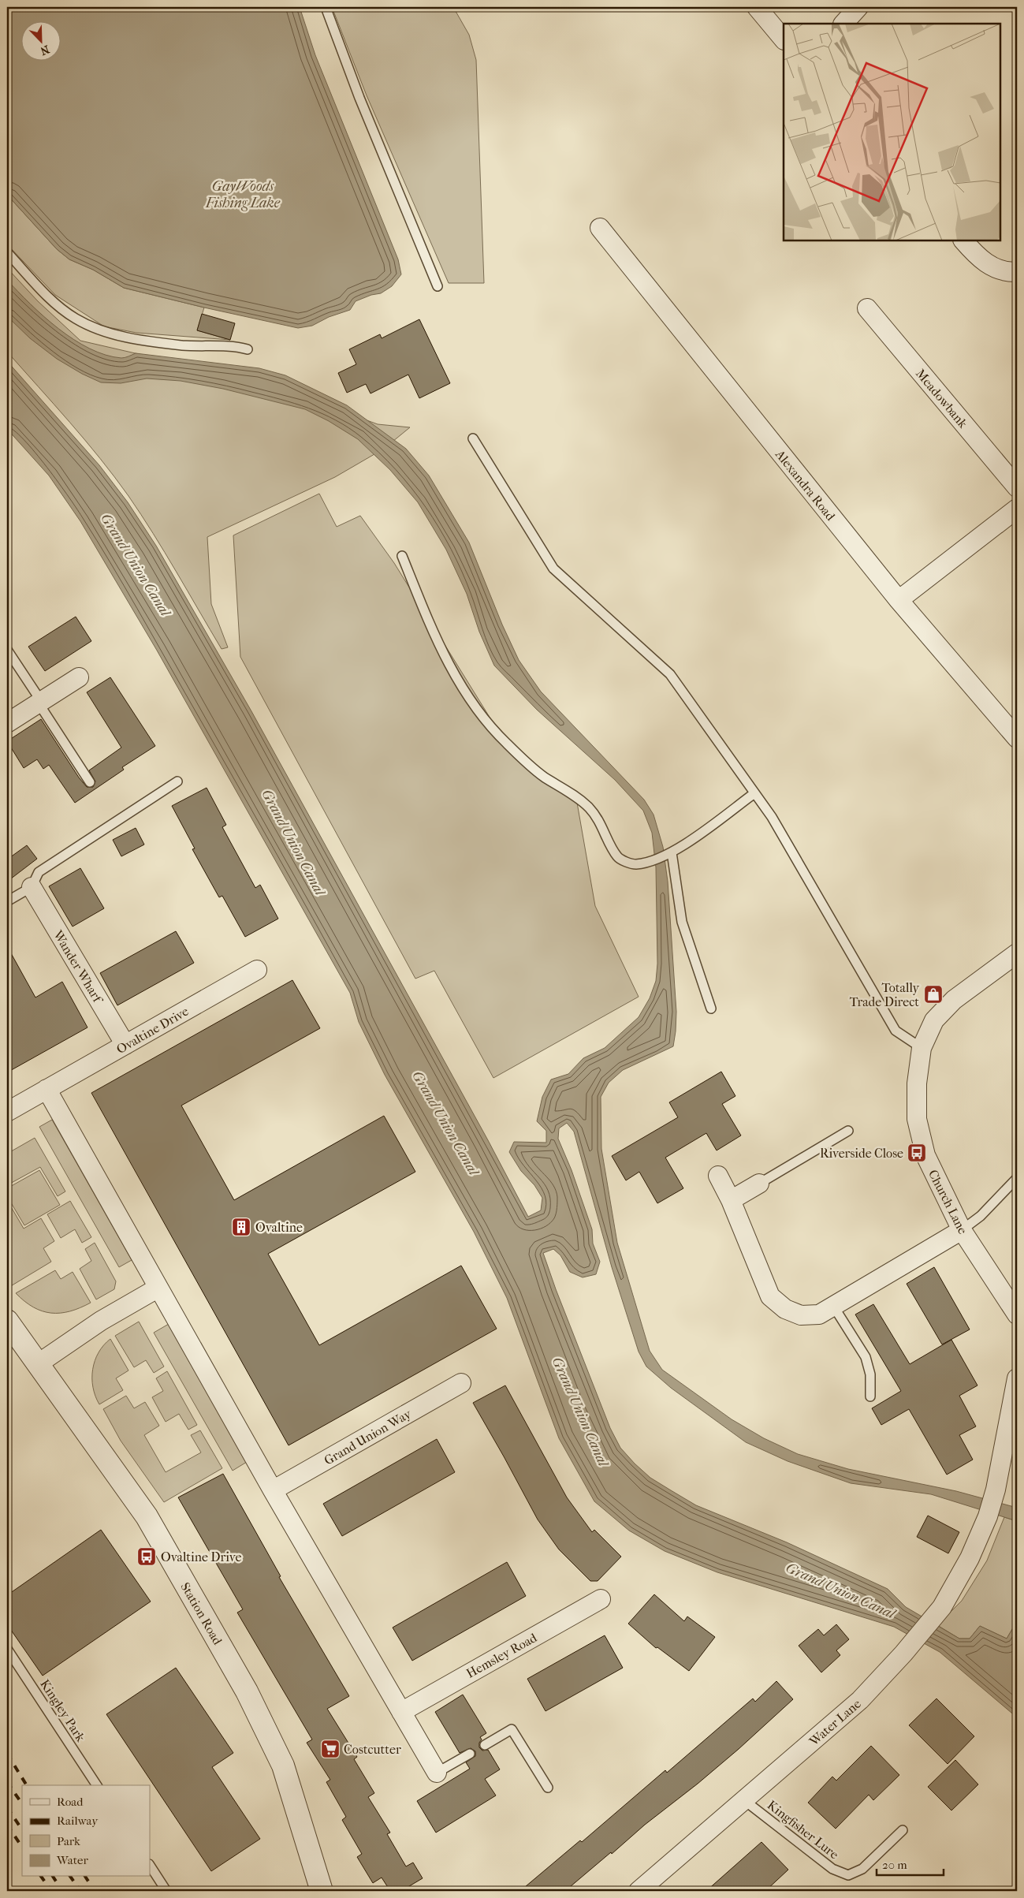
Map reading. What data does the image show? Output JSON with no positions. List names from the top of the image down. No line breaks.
{"streets":{"street":["Meadowbank","Alexandra Road","Wander Wharf","Ovaltine Drive","Church Lane","Grand Union Way","Station Road","Hemsley Road","Water Lane"],"lane":["Kingley Park","Kingfisher Lure"]},"crossings":[["Wander Wharf","Ovaltine Drive"],["Water Lane","Kingfisher Lure"]],"water":["GayWoods Fishing Lake","Grand Union Canal"],"places":{"shop":["Totally Trade Direct"],"bus stop":["Riverside Close","Ovaltine Drive"],"building":["Ovaltine"],"supermarket":["Costcutter"]},"legend":["Road","Railway","Park","Water"],"scale_bar":"20 m","north":"bottom right"}
